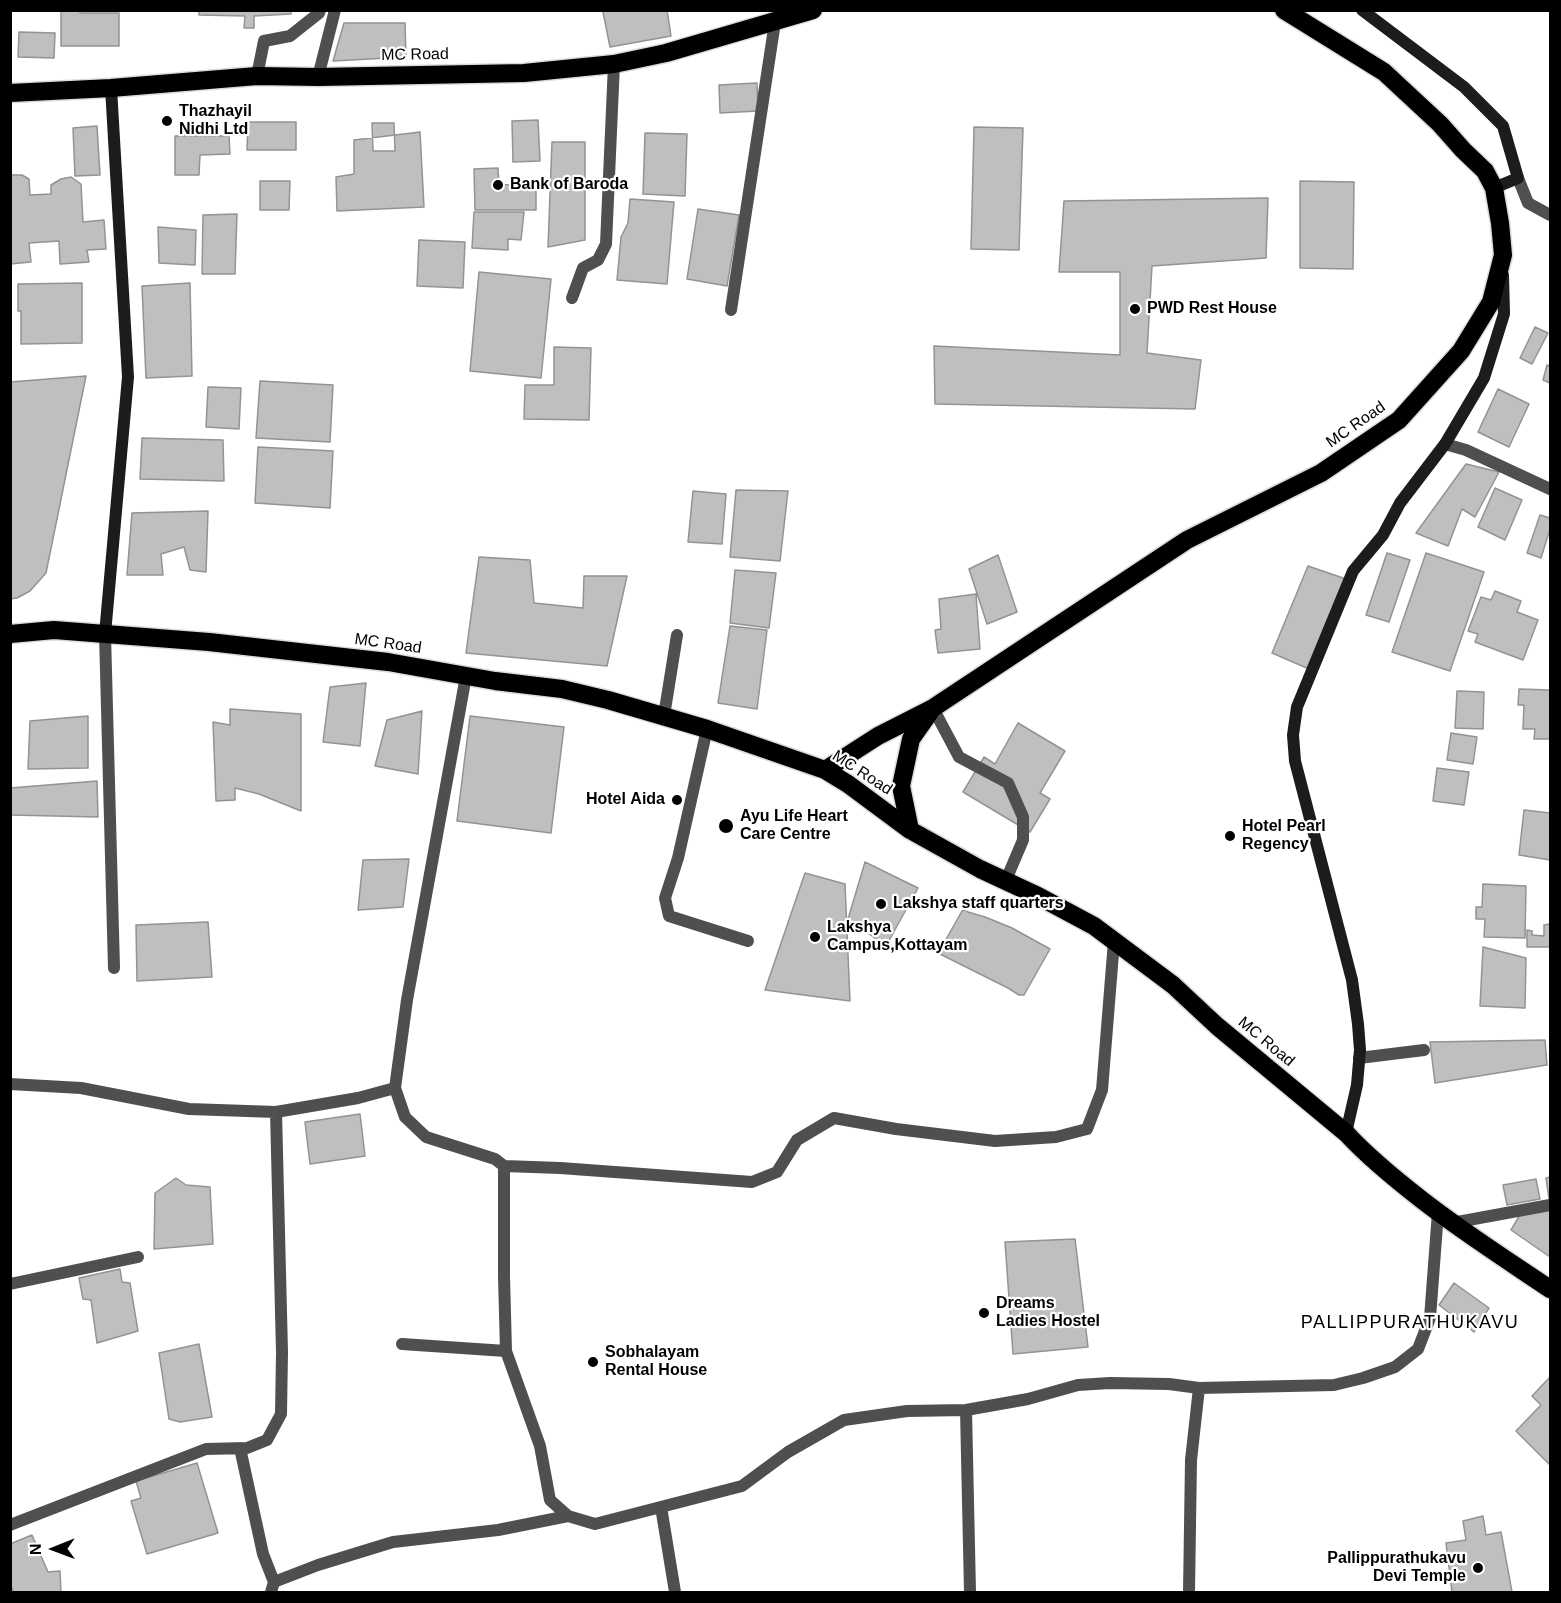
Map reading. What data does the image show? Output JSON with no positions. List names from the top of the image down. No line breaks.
{"streets":{"highway":["MC Road"]},"districts":["PALLIPPURATHUKAVU"],"places":["Thazhayil Nidhi Ltd","Bank of Baroda","PWD Rest House","Hotel Aida","Ayu Life Heart Care Centre","Hotel Pearl Regency","Lakshya staff quarters","Lakshya Campus,Kottayam","Dreams Ladies Hostel","Sobhalayam Rental House","Pallippurathukavu Devi Temple"],"north":"left"}
